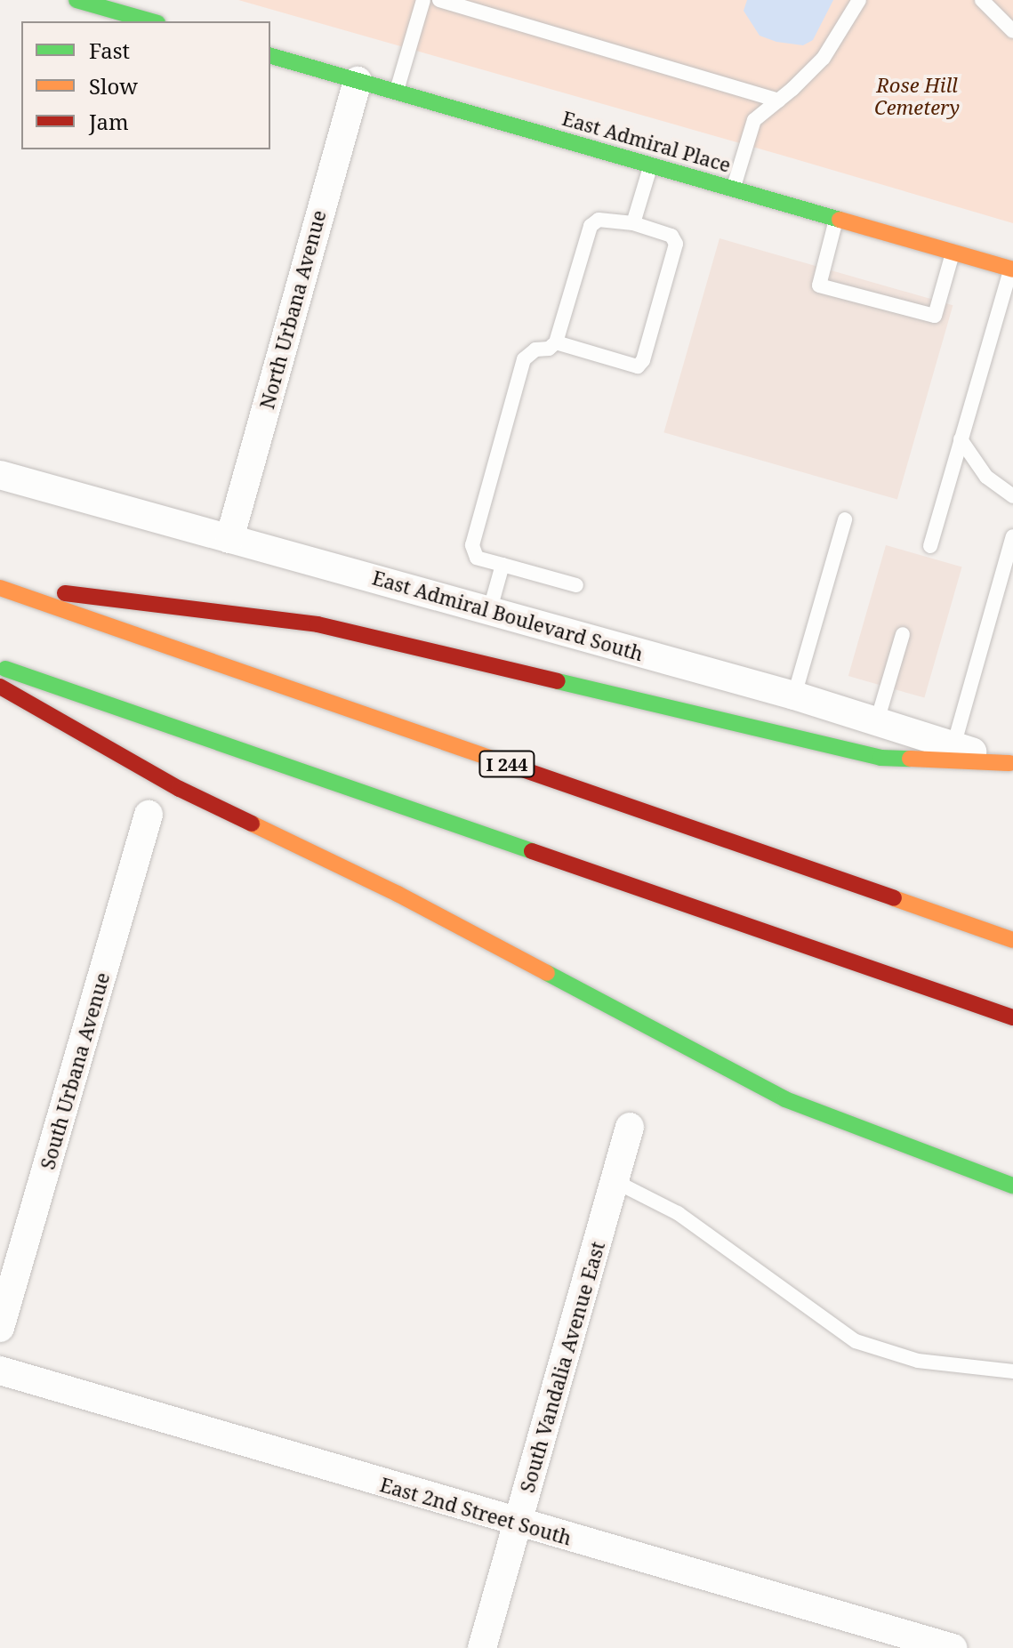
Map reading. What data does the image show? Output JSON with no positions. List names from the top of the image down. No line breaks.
{"streets":{"main road":["East Admiral Place","I 244"],"street":["North Urbana Avenue","East Admiral Boulevard South","South Urbana Avenue","South Vandalia Avenue East","East 2nd Street South"]},"crossings":[["East Admiral Place","North Urbana Avenue"],["North Urbana Avenue","East Admiral Boulevard South"],["South Vandalia Avenue East","East 2nd Street South"]],"parks":["Rose Hill Cemetery"],"legend":["Fast","Slow","Jam"]}
